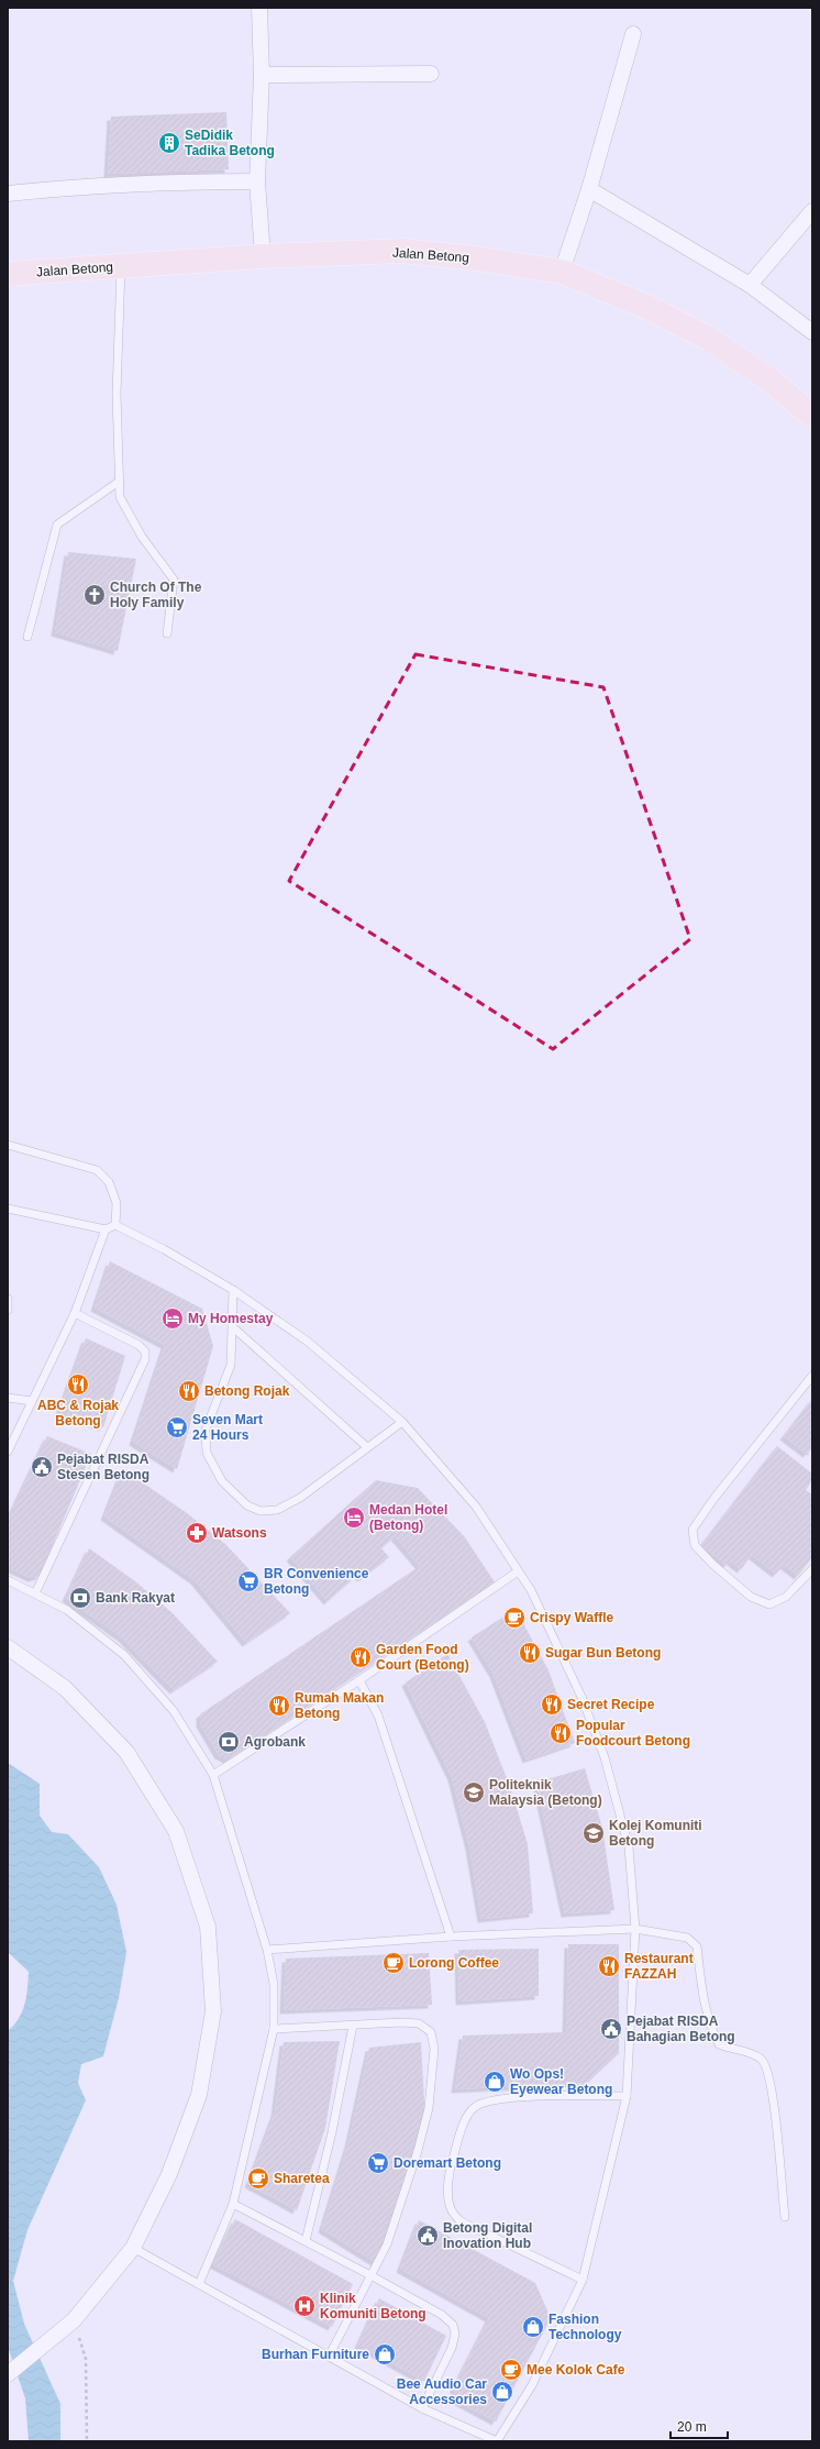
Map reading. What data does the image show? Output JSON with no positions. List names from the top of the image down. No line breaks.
{"streets":{"main road":["Jalan Betong"]},"places":{"building":["SeDidik Tadika Betong"],"church":["Church Of The Holy Family"],"hotel":["My Homestay","Medan Hotel (Betong)"],"restaurant":["ABC & Rojak Betong","Betong Rojak","Sugar Bun Betong","Garden Food Court (Betong)","Secret Recipe","Rumah Makan Betong","Popular Foodcourt Betong","Restaurant FAZZAH"],"supermarket":["Seven Mart 24 Hours","BR Convenience Betong","Doremart Betong"],"public building":["Pejabat RISDA Stesen Betong","Pejabat RISDA Bahagian Betong","Betong Digital Inovation Hub"],"pharmacy":["Watsons"],"bank":["Bank Rakyat","Agrobank"],"cafe":["Crispy Waffle","Lorong Coffee","Sharetea","Mee Kolok Cafe"],"school or university":["Politeknik Malaysia (Betong)","Kolej Komuniti Betong"],"shop":["Wo Ops! Eyewear Betong","Fashion Technology","Burhan Furniture","Bee Audio Car Accessories"],"hospital":["Klinik Komuniti Betong"]},"scale_bar":"20 m"}
